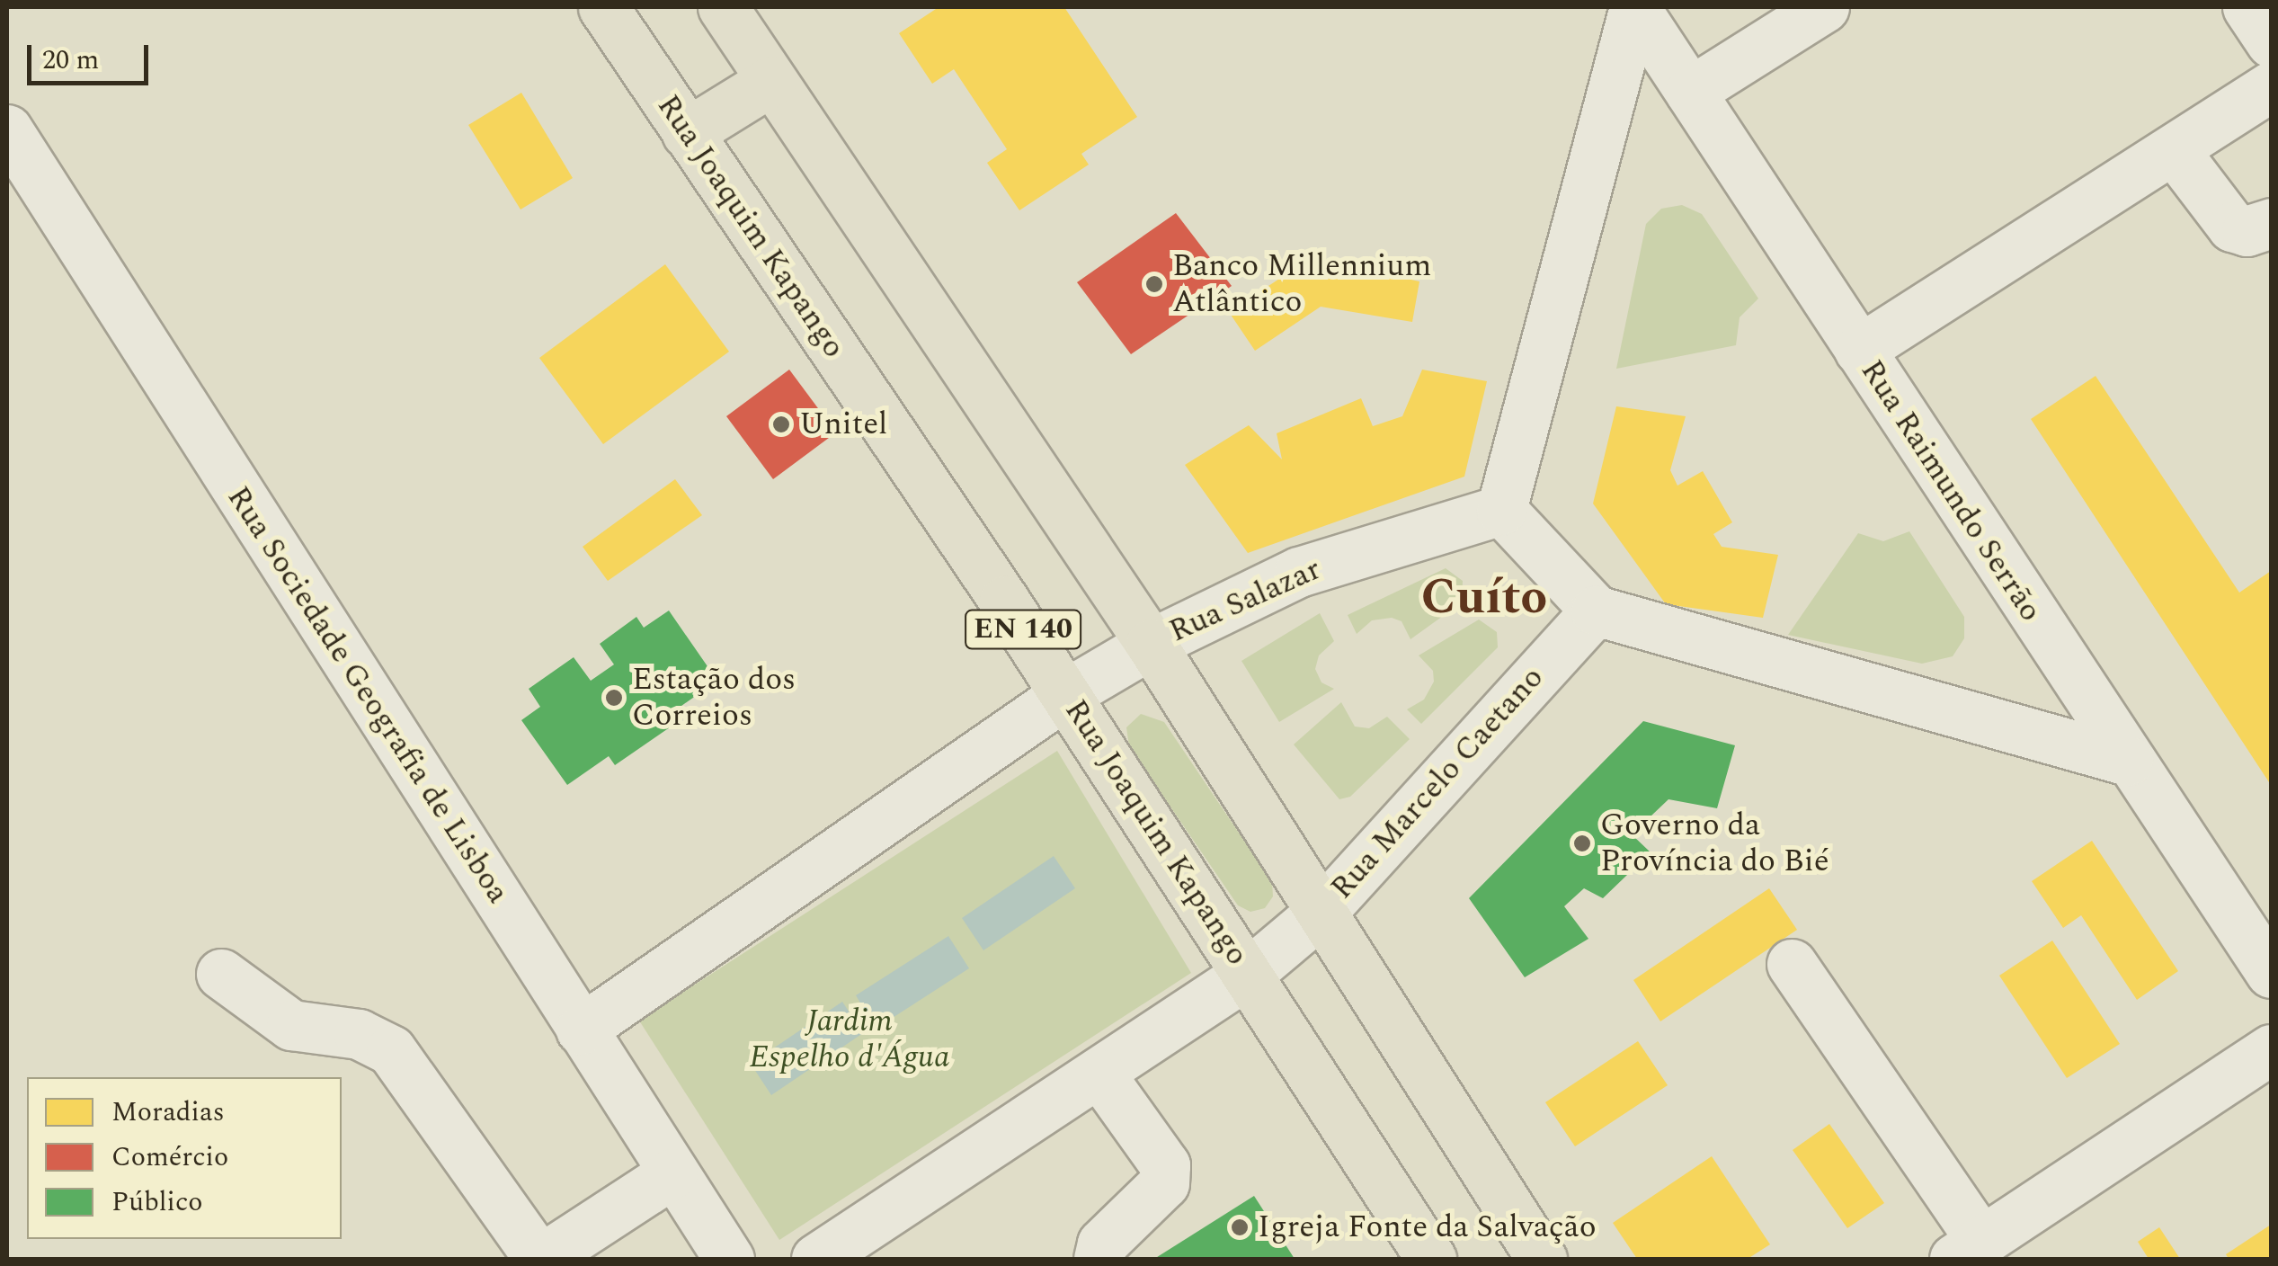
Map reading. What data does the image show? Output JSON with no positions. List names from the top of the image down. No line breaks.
{"streets":{"main road":["Rua Joaquim Kapango","EN 140"],"street":["Rua Raimundo Serrão","Rua Salazar","Rua Sociedade Geografia de Lisboa","Rua Marcelo Caetano"]},"crossings":[["Rua Joaquim Kapango","Rua Salazar"],["Rua Joaquim Kapango","Rua Marcelo Caetano"],["Rua Salazar","EN 140"],["Rua Salazar","Rua Sociedade Geografia de Lisboa"],["EN 140","Rua Marcelo Caetano"]],"districts":["Cuíto"],"parks":["Jardim Espelho d'Água"],"places":["Banco Millennium Atlântico","Unitel","Estação dos Correios","Governo da Província do Bié","Igreja Fonte da Salvação"],"legend":["Moradias","Comércio","Público"],"scale_bar":"20 m"}
